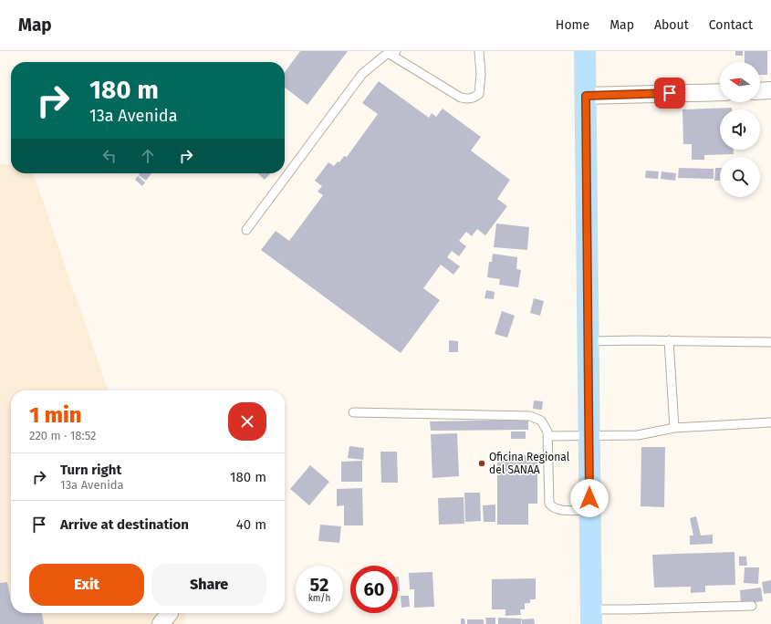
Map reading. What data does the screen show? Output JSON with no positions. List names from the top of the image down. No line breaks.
{"places":["Oficina Regional del SANAA"],"north":"left","page":{"header":"Map","nav":["Home","Map","About","Contact"],"turn":["180 m","13a Avenida"],"heading":["1 min","220 m · 18:52"],"list":[{"name":"Turn right","note":"13a Avenida","value":"180 m"},{"name":"Arrive at destination","value":"40 m"}],"buttons":["Exit","Share"],"speed":"52 km/h","limit":"60"}}
